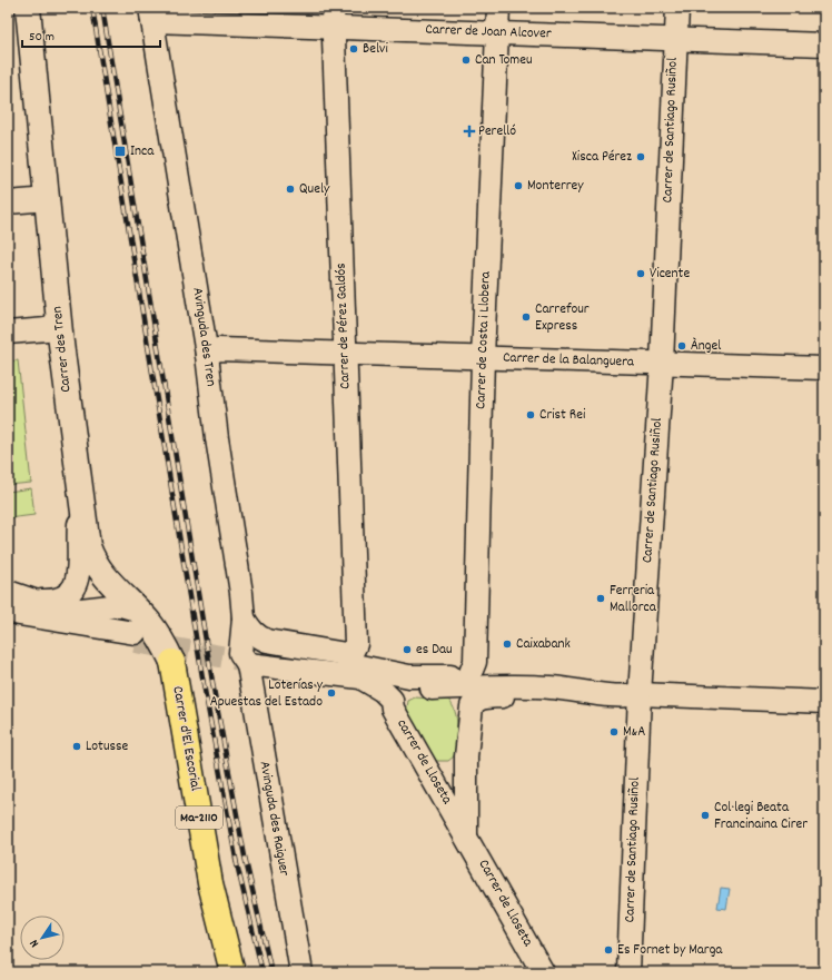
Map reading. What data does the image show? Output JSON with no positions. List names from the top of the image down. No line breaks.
{"streets":{"main road":["Carrer des Tren","Carrer d'El Escorial","Ma-2110"],"street":["Carrer de Joan Alcover","Carrer de Santiago Rusiñol","Carrer de Pérez Galdós","Avinguda des Tren","Carrer de Costa i Llobera","Carrer de la Balanguera","carrer de Lloseta","Avinguda des Raiguer","Carrer de Lloseta"]},"crossings":[["Carrer de Joan Alcover","Carrer de Santiago Rusiñol"],["Carrer de Joan Alcover","Carrer de Pérez Galdós"],["Carrer de Joan Alcover","Avinguda des Tren"],["Carrer de Joan Alcover","Carrer de Costa i Llobera"],["Carrer de Santiago Rusiñol","Carrer de la Balanguera"],["Carrer de Pérez Galdós","Avinguda des Tren"],["Carrer de Pérez Galdós","Carrer de la Balanguera"],["Avinguda des Tren","Carrer de la Balanguera"],["Avinguda des Tren","Avinguda des Raiguer"],["Carrer de Costa i Llobera","Carrer de la Balanguera"],["Carrer des Tren","Carrer d'El Escorial"],["carrer de Lloseta","Carrer de Lloseta"]],"places":{"other":["Belvi","Can Tomeu","Xisca Pérez","Monterrey","Quely","Vicente","Carrefour Express","Àngel","Crist Rei","Ferreria Mallorca","Caixabank","es Dau","Loterías y Apuestas del Estado","M&A","Lotusse","Col·legi Beata Francinaina Cirer","Es Fornet by Marga"],"health":["Perelló"],"transit":["Inca"]},"scale_bar":"50 m","north":"bottom left"}
